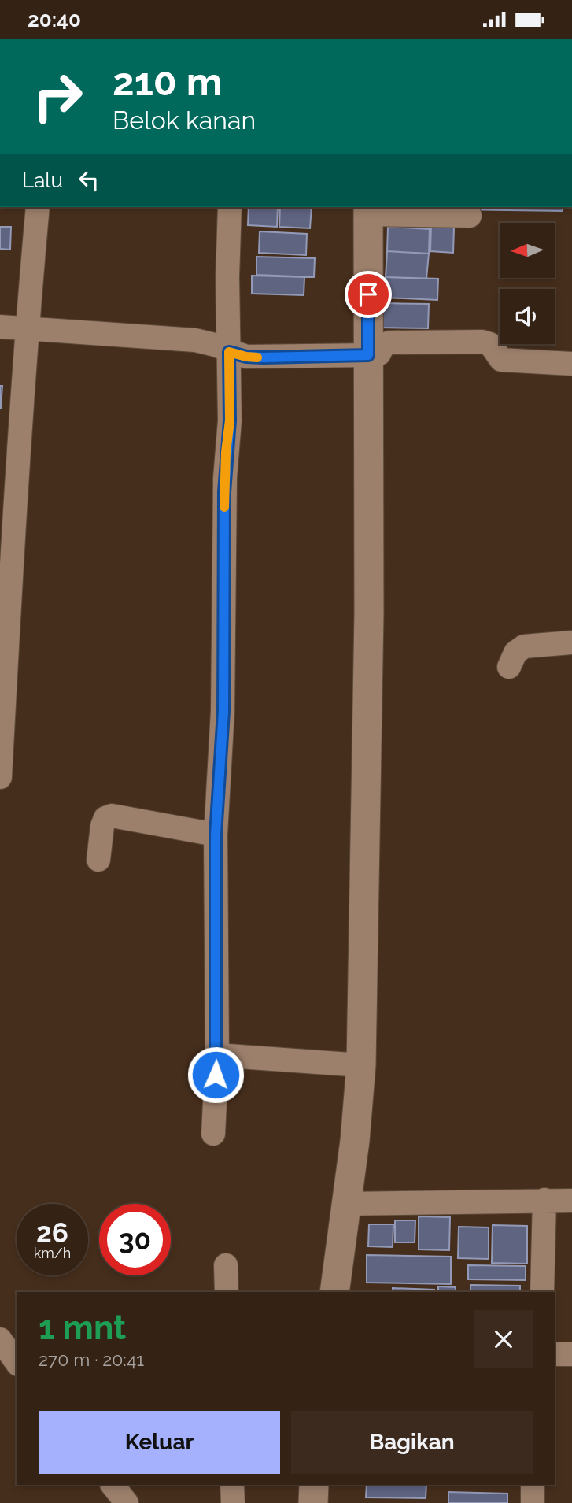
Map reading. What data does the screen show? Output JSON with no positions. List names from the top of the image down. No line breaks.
{"north":"left","page":{"status":"20:40","turn":["210 m","Belok kanan"],"then":"Lalu","speed":"26 km/h","limit":"30","heading":["1 mnt","270 m · 20:41"],"buttons":["Keluar","Bagikan"]}}
